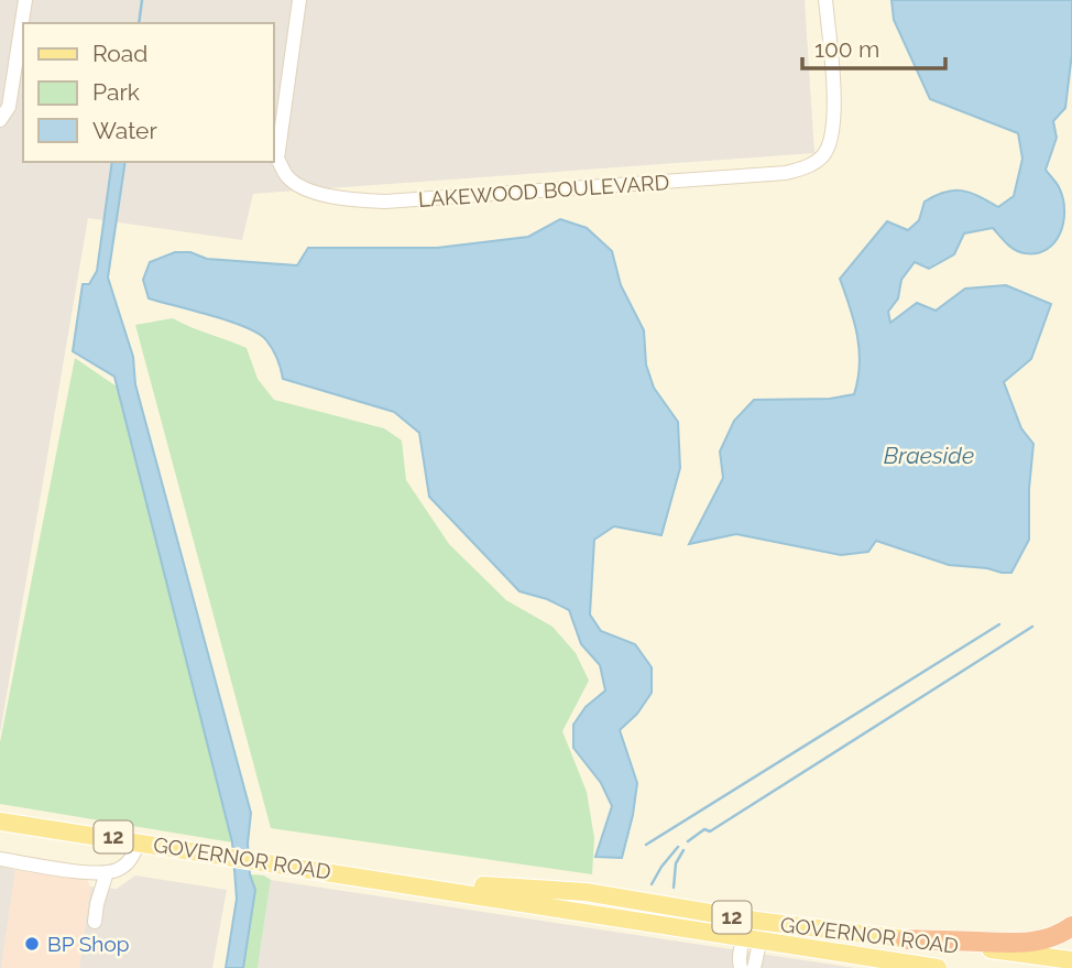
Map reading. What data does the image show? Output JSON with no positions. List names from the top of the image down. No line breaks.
{"streets":{"main road":["12","GOVERNOR ROAD"],"street":["LAKEWOOD BOULEVARD"]},"water":["Braeside"],"places":["BP Shop"],"legend":["Road","Park","Water"],"scale_bar":"100 m"}
